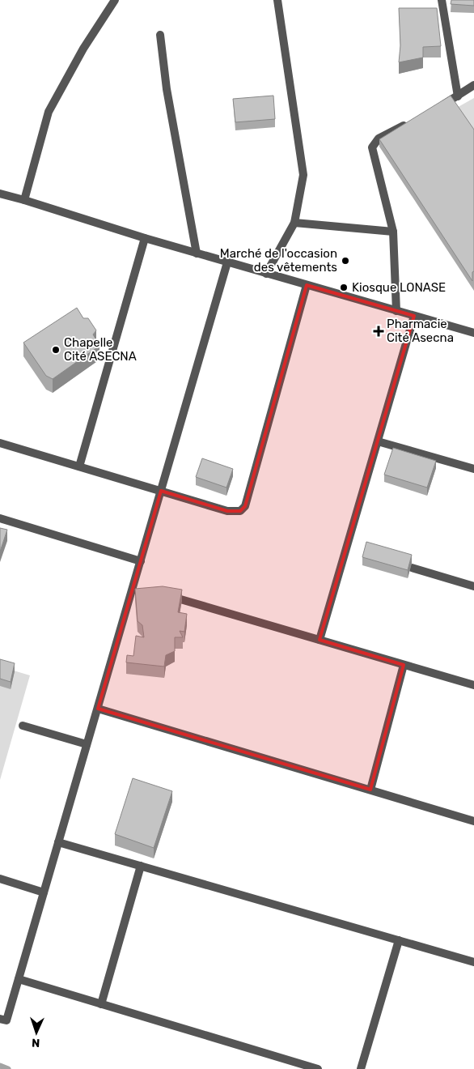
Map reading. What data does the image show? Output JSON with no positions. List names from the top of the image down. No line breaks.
{"places":{"other":["Marché de l'occasion des vêtements","Kiosque LONASE","Chapelle Cité ASECNA"],"health":["Pharmacie Cité Asecna"]},"north":"bottom"}
